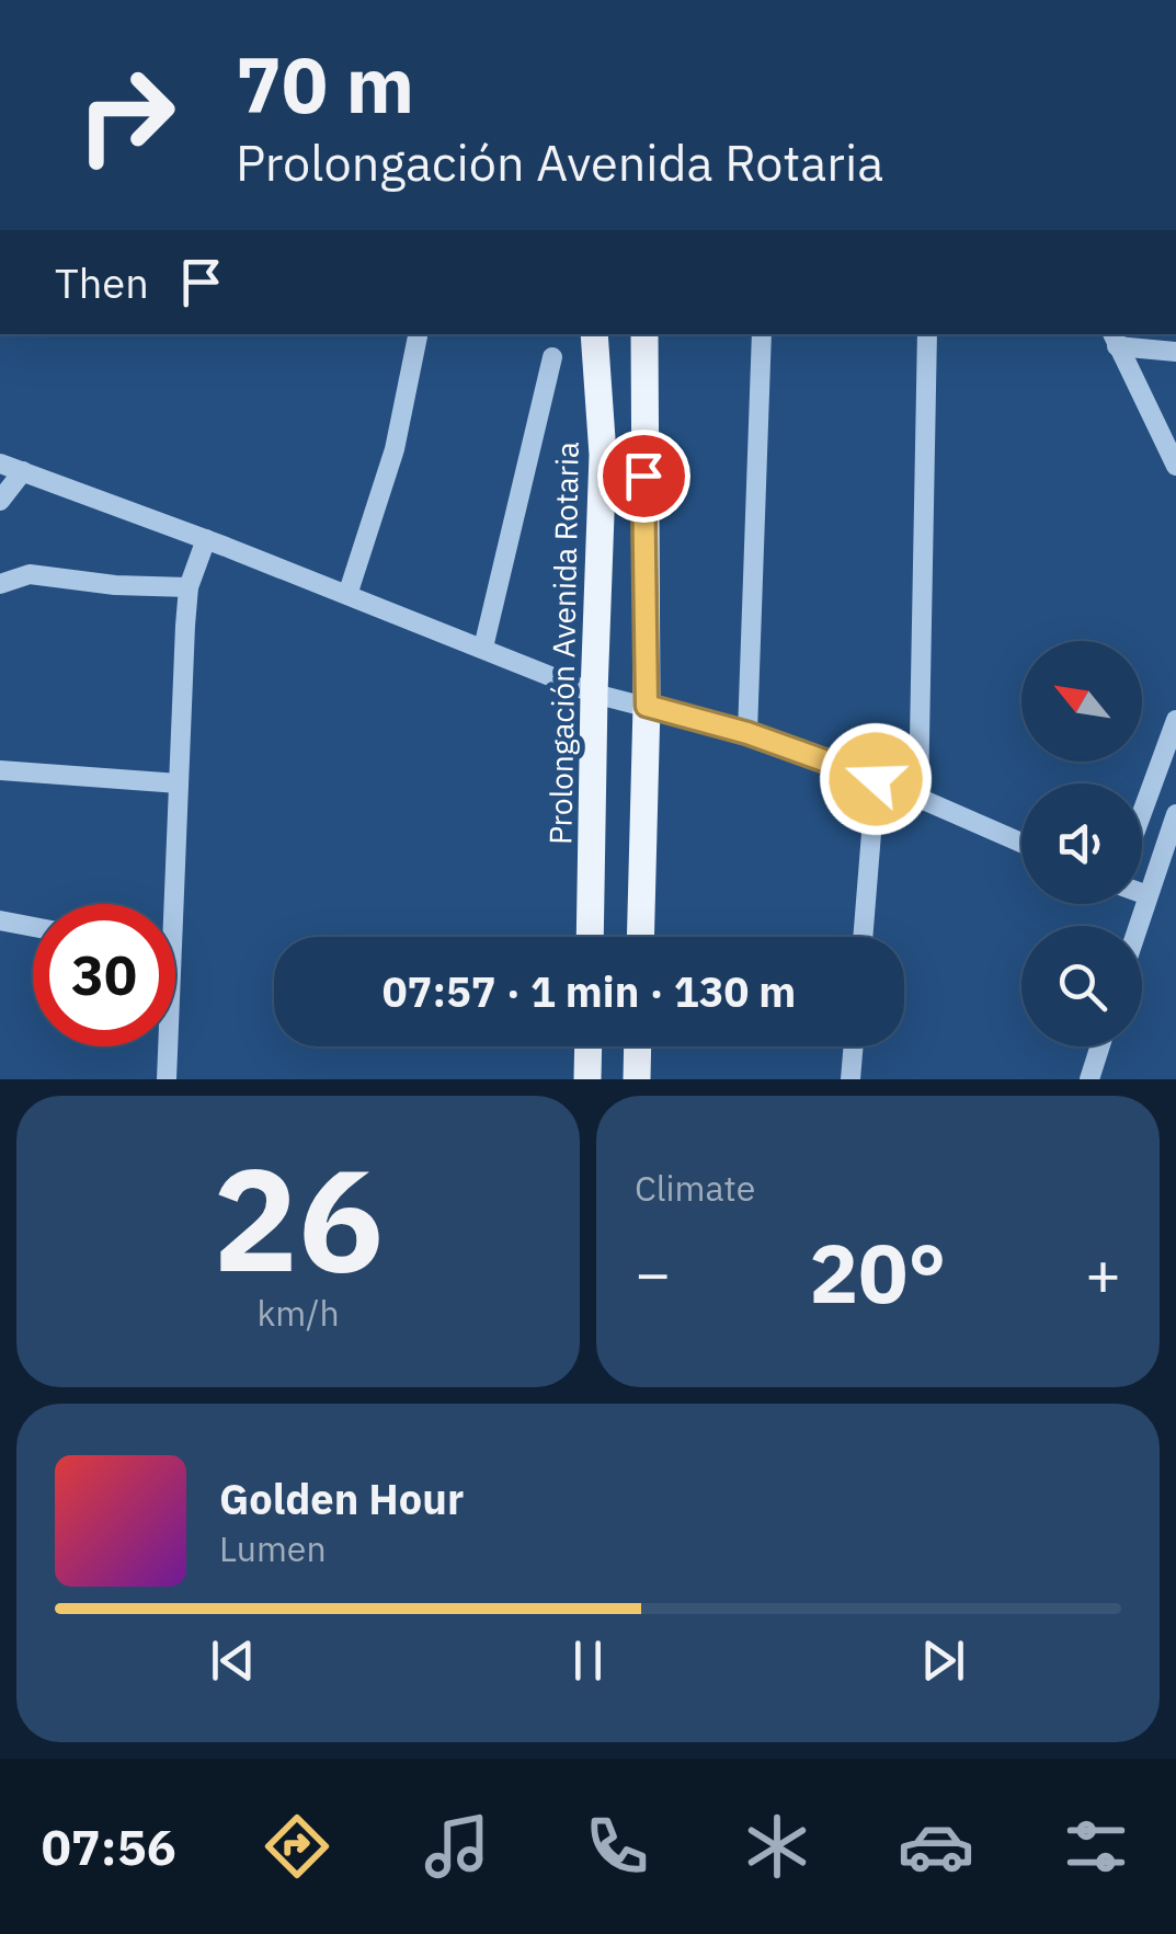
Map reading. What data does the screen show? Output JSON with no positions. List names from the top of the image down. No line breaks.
{"streets":{"main road":["Prolongación Avenida Rotaria"]},"north":"top left","page":{"turn":["70 m","Prolongación Avenida Rotaria"],"then":"Then","limit":"30","trip":"07:57 · 1 min · 130 m","tile":[["26","km/h"],"Climate"],"heat":["−","20°","+"],"song":["Golden Hour","Lumen"],"tabs":"07:56"}}
